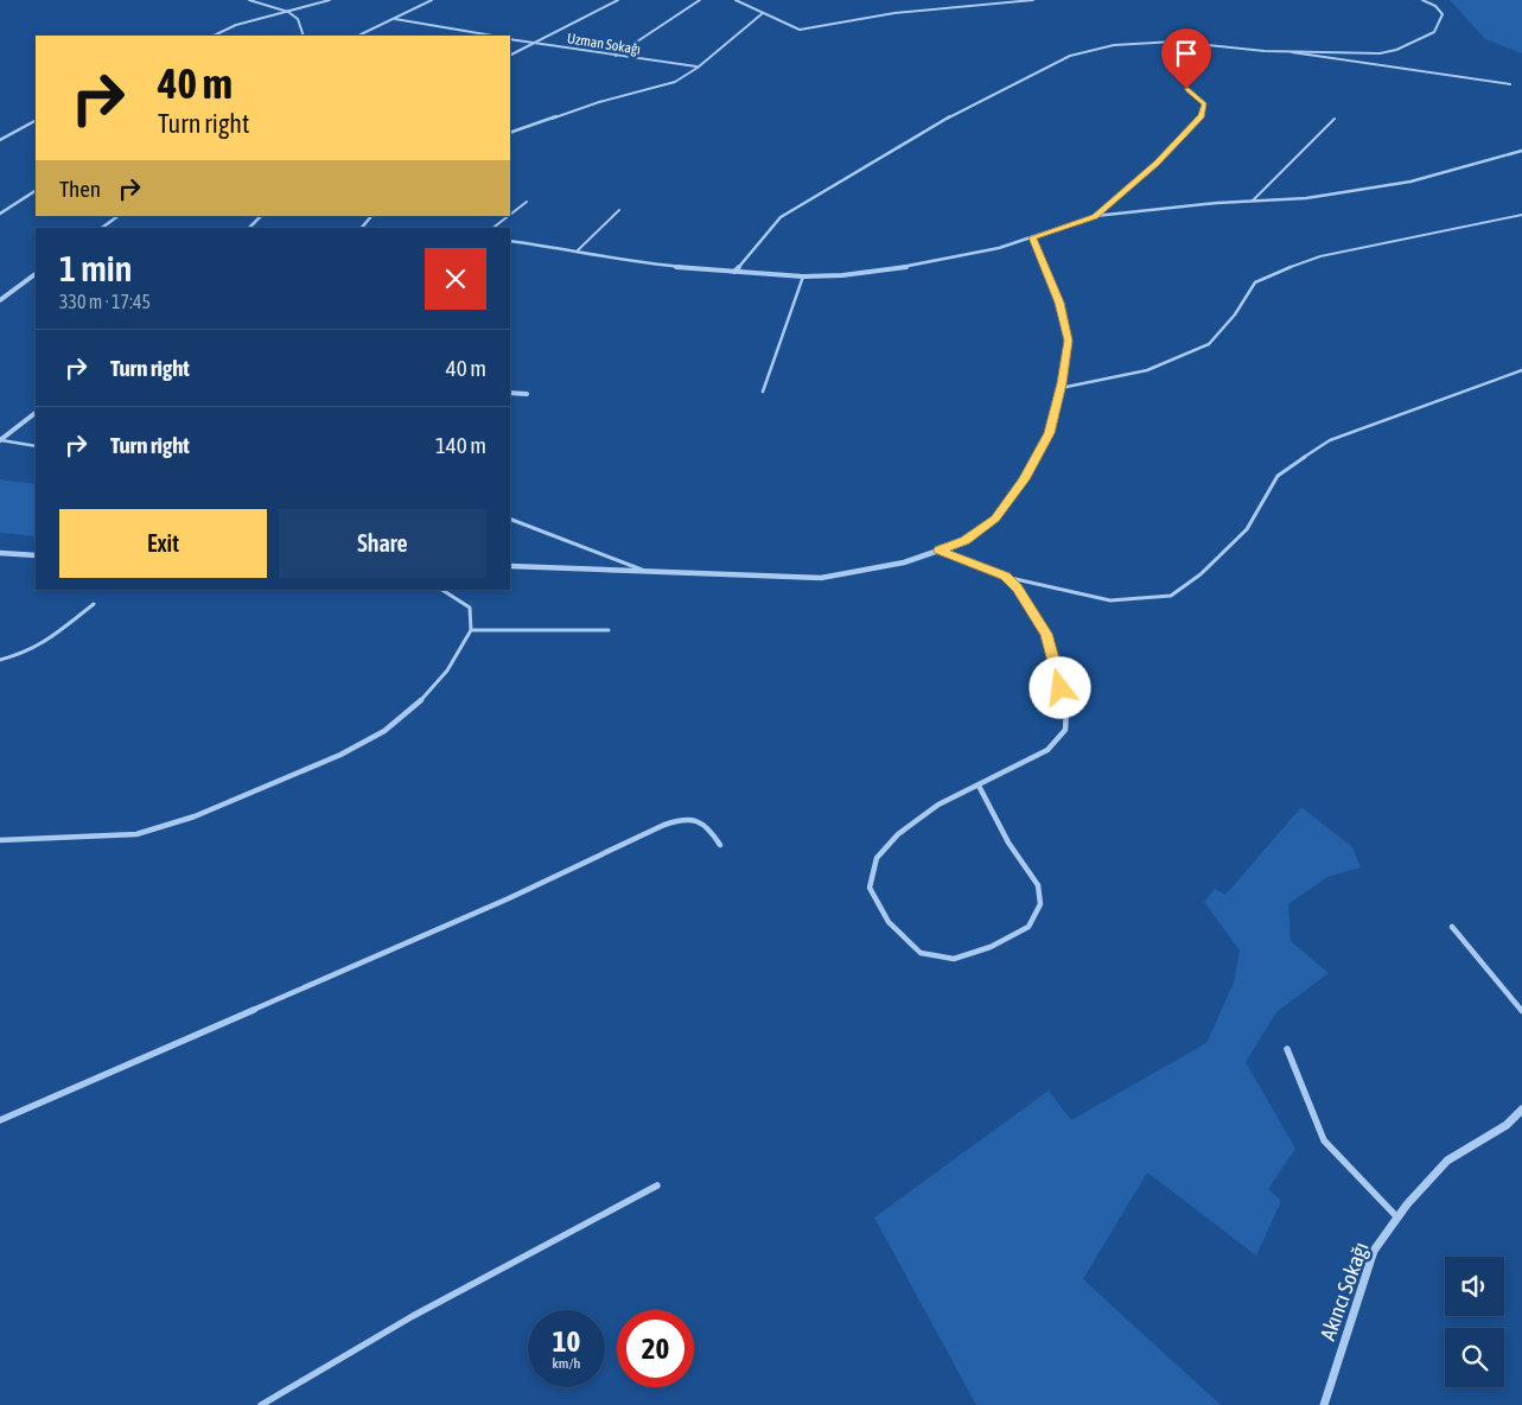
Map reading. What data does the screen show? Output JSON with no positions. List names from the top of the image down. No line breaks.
{"streets":{"street":["Uzman Sokağı","Akıncı Sokağı"]},"page":{"turn":["40 m","Turn right"],"then":"Then","heading":["1 min","330 m · 17:45"],"list":[{"name":"Turn right","value":"40 m"},{"name":"Turn right","value":"140 m"}],"buttons":["Exit","Share"],"speed":"10 km/h","limit":"20"}}
